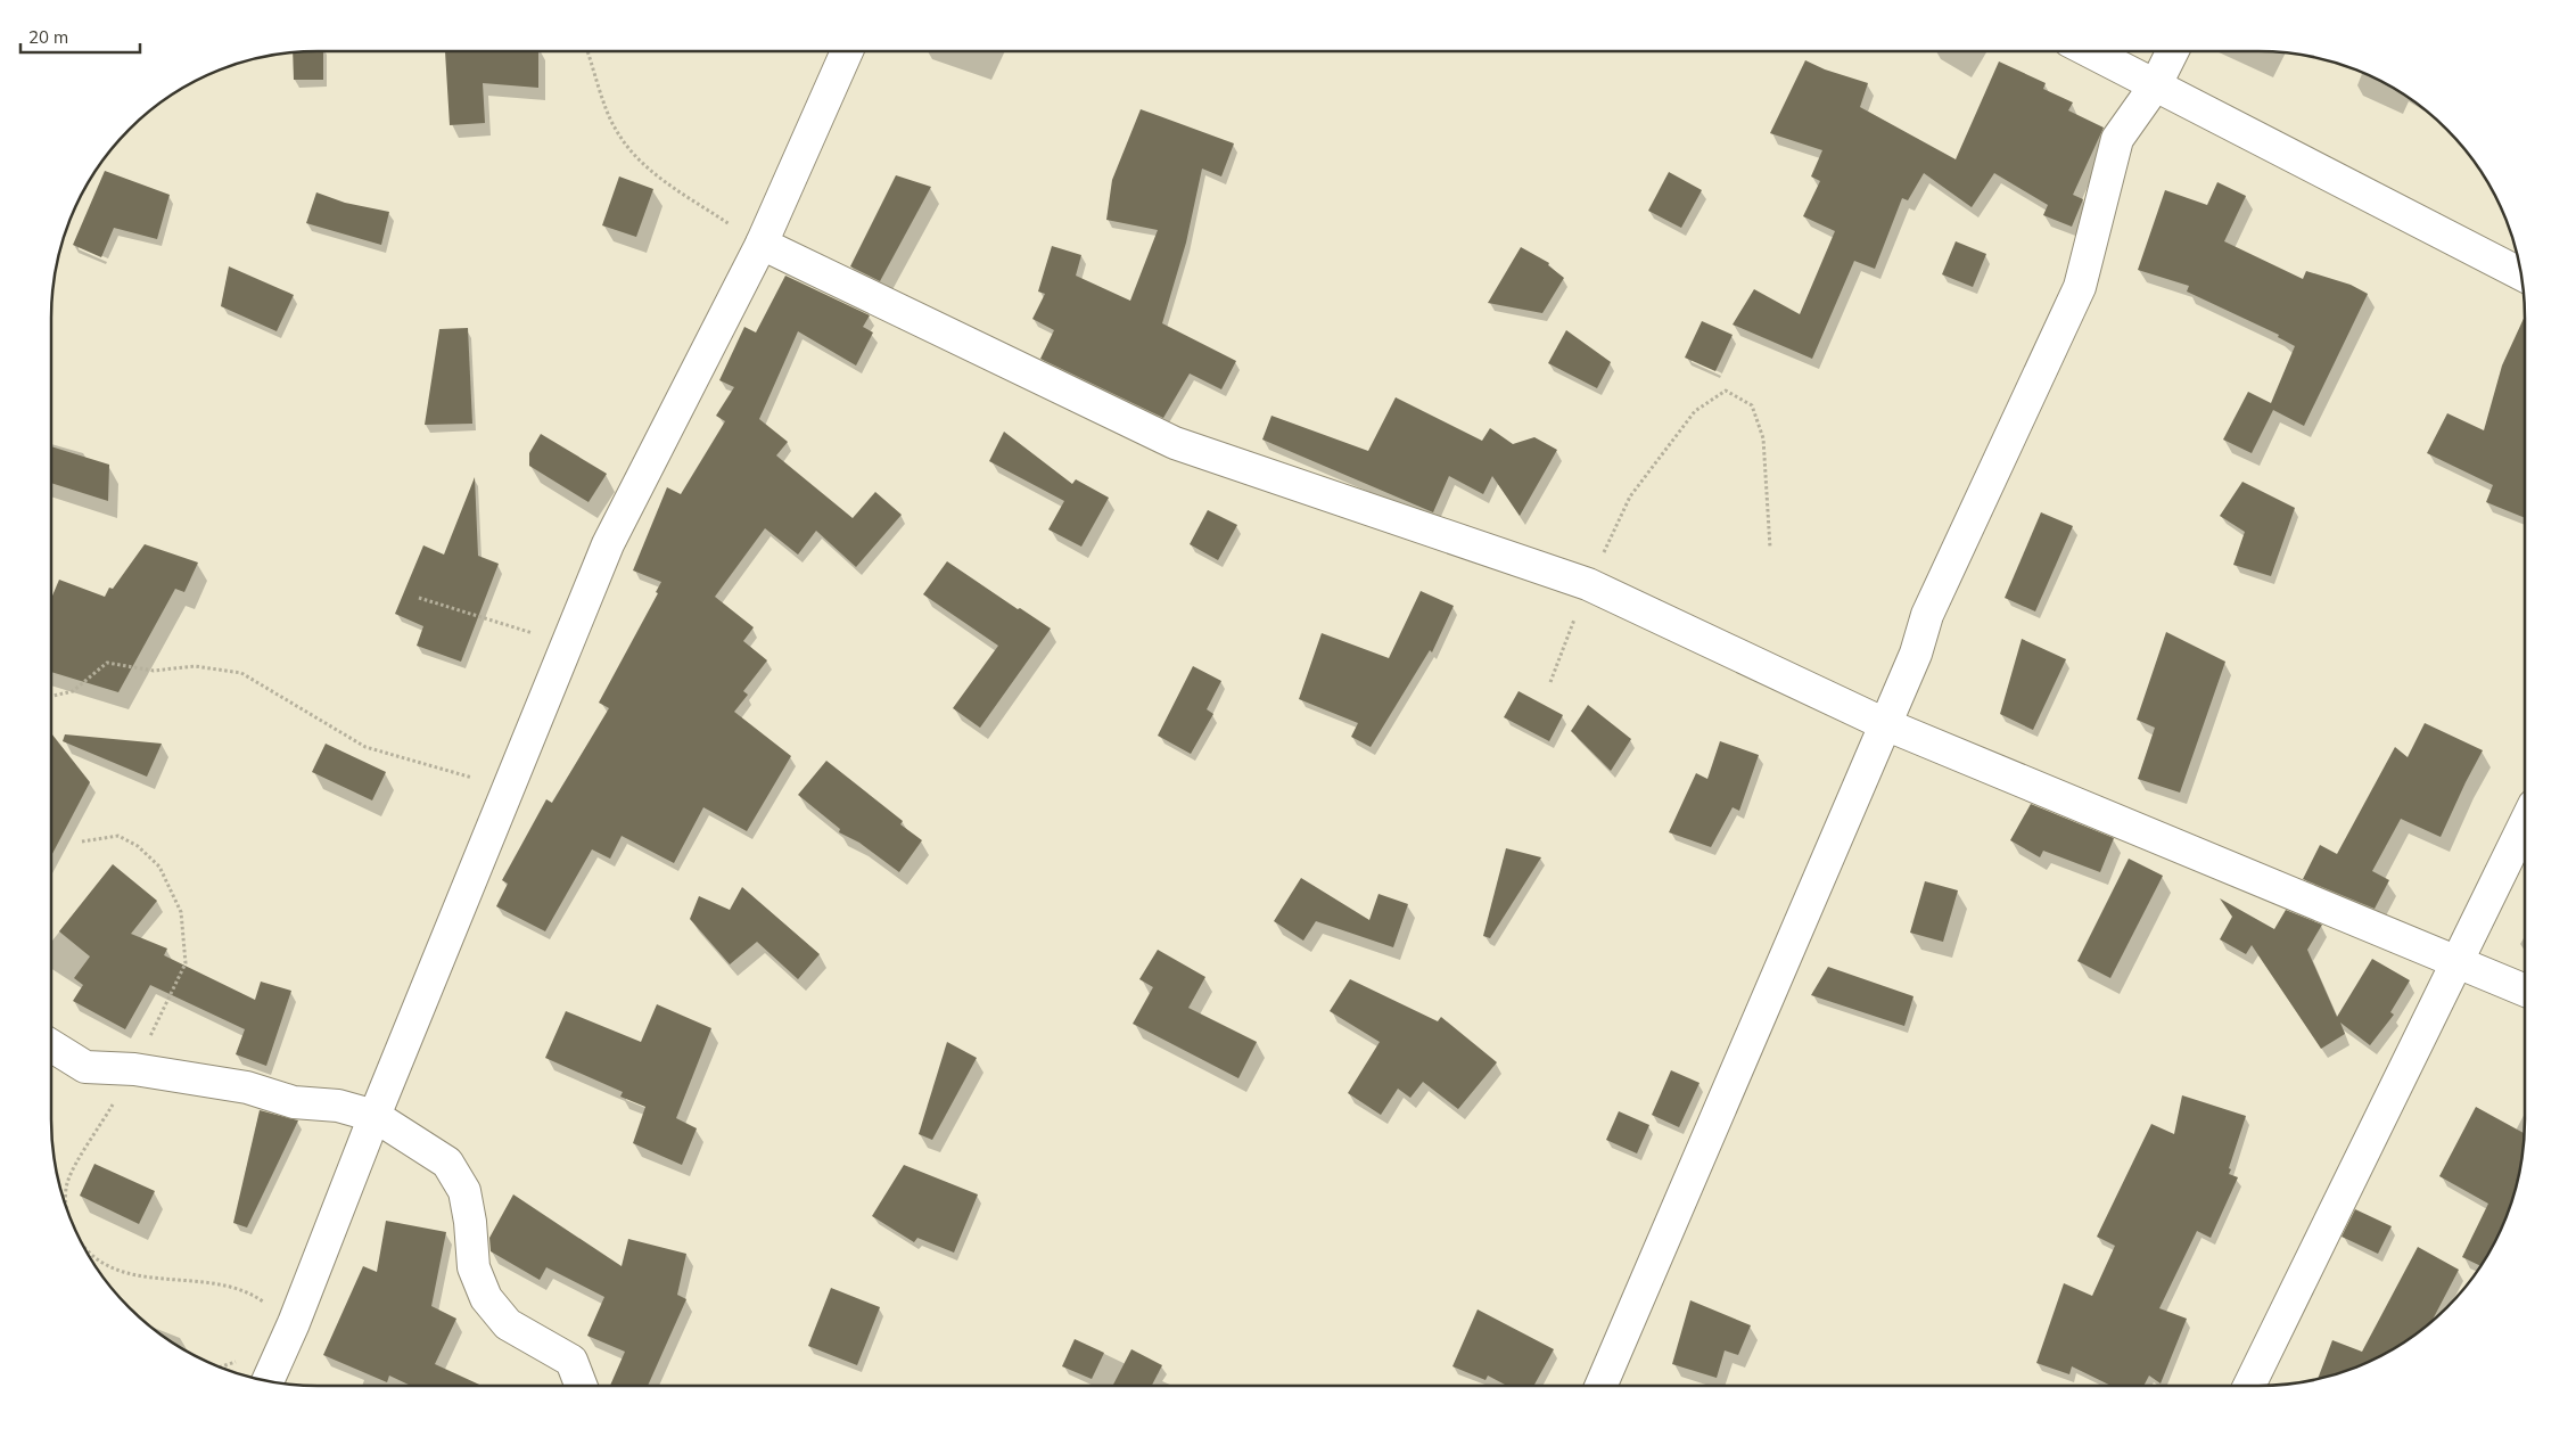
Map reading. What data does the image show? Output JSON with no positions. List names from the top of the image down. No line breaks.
{"scale_bar":"20 m"}
